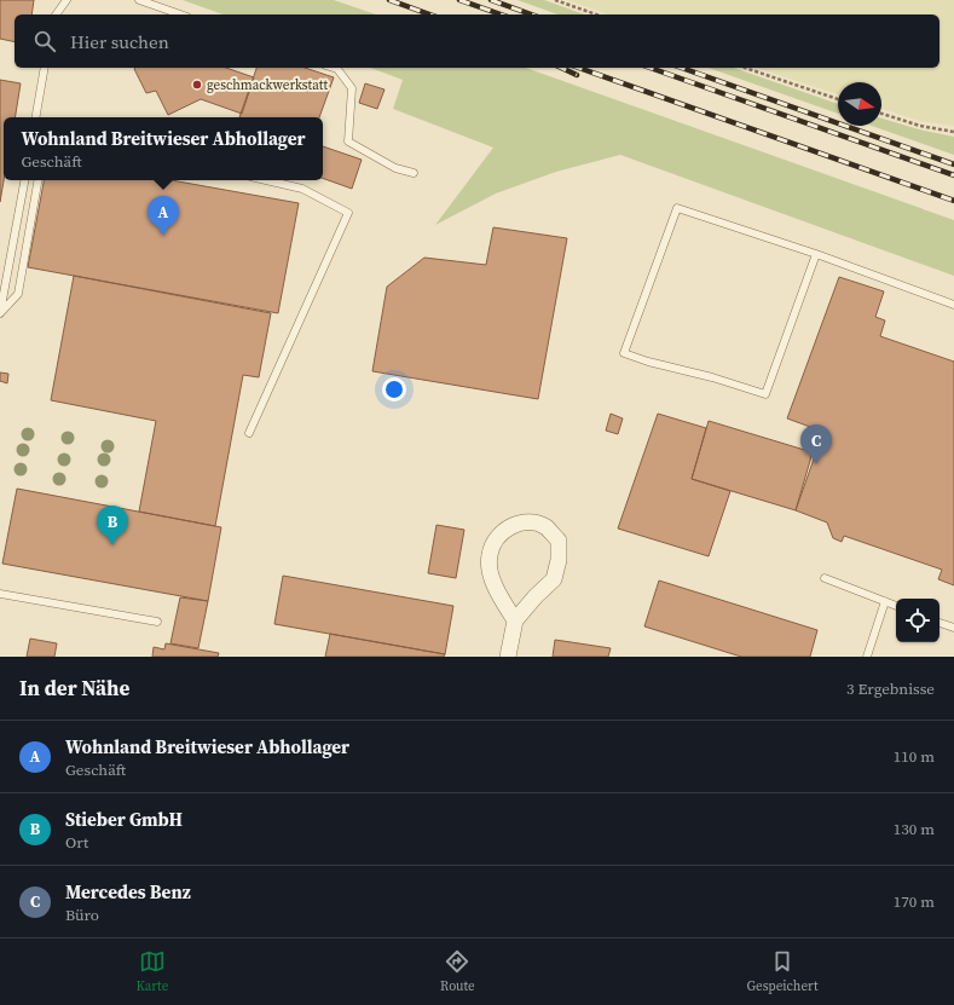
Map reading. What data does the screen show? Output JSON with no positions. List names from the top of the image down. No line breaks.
{"places":["geschmackwerkstatt"],"north":"right","page":{"search":"Hier suchen","popup":["Wohnland Breitwieser Abhollager","Geschäft"],"pins":["A","C","B"],"heading":["In der Nähe","3 Ergebnisse"],"list":[{"mark":"A","name":"Wohnland Breitwieser Abhollager","note":"Geschäft","value":"110 m"},{"mark":"B","name":"Stieber GmbH","note":"Ort","value":"130 m"},{"mark":"C","name":"Mercedes Benz","note":"Büro","value":"170 m"}],"nav":["Karte","Route","Gespeichert"]}}
